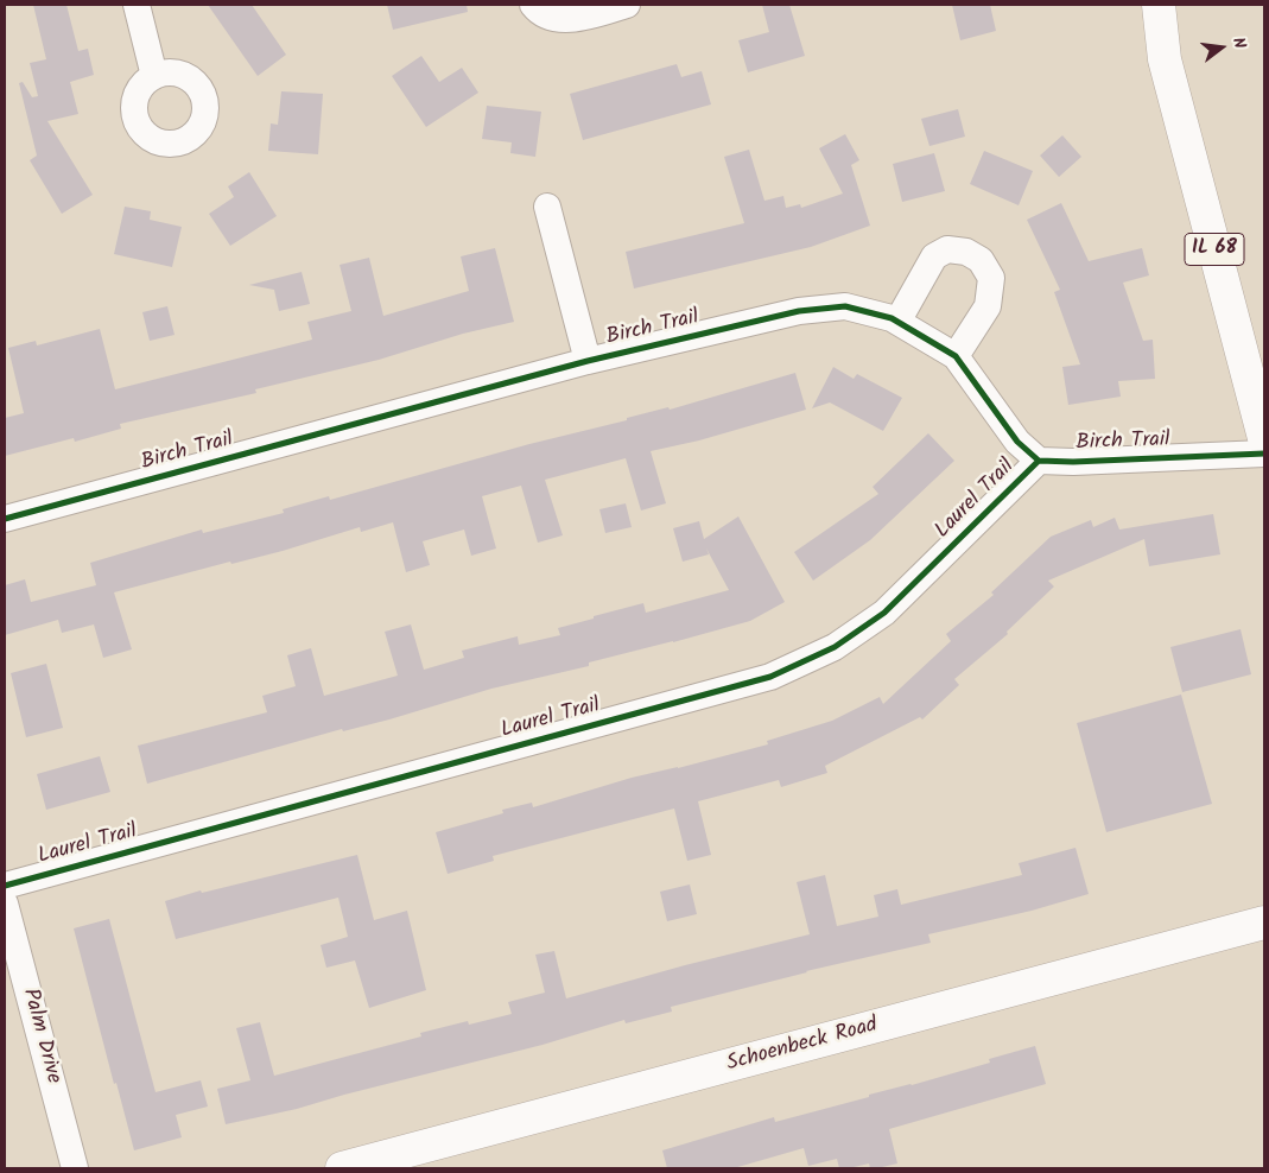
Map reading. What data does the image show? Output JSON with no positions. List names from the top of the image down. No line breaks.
{"streets":{"main road":["IL 68","Schoenbeck Road"],"street":["Birch Trail","Laurel Trail","Palm Drive"]},"crossings":[["Birch Trail","Laurel Trail"]],"north":"right"}
